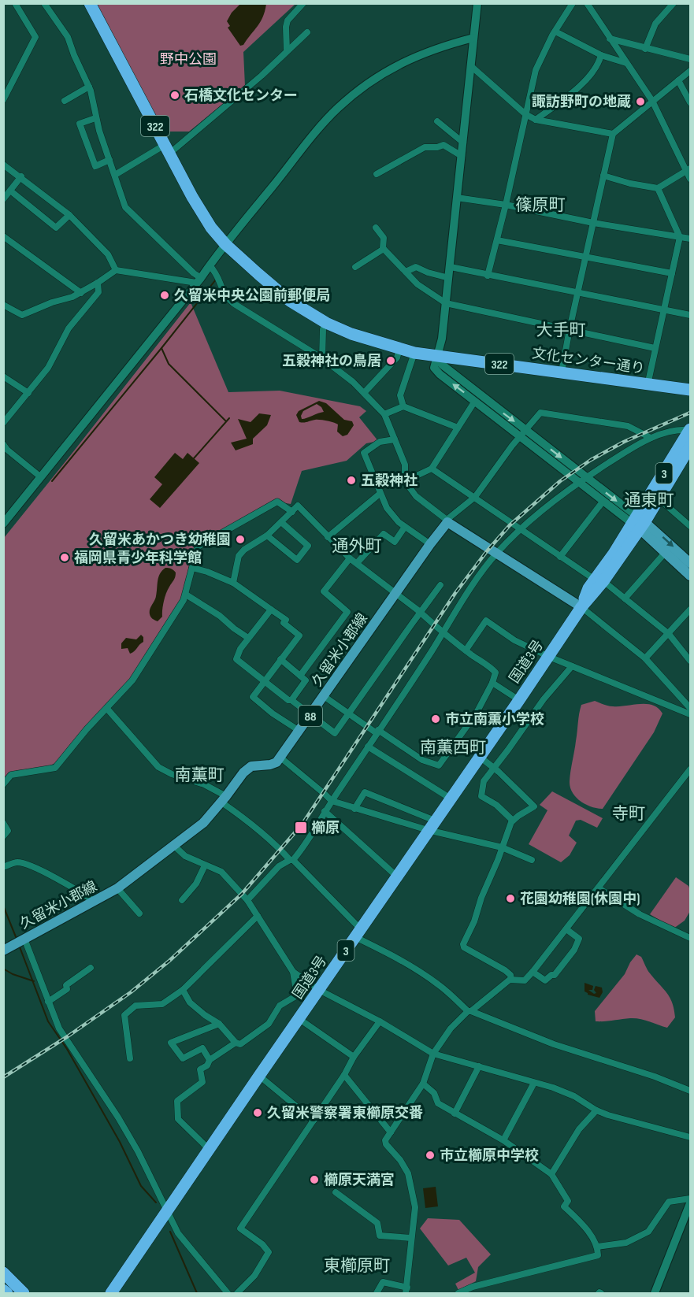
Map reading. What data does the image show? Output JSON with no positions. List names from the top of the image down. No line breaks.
{"streets":{"highway":["322","文化センター通り","3","国道3号"],"main road":["久留米小郡線","88"]},"districts":["篠原町","大手町","通東町","通外町","南薫西町","南薫町","寺町","東櫛原町"],"parks":["野中公園"],"places":{"other":["石橋文化センター","諏訪野町の地蔵","久留米中央公園前郵便局","五穀神社の鳥居","五穀神社","久留米あかつき幼稚園","福岡県青少年科学館","市立南薫小学校","花園幼稚園(休園中)","久留米警察署東櫛原交番","市立櫛原中学校","櫛原天満宮"],"transit":["櫛原"]}}
